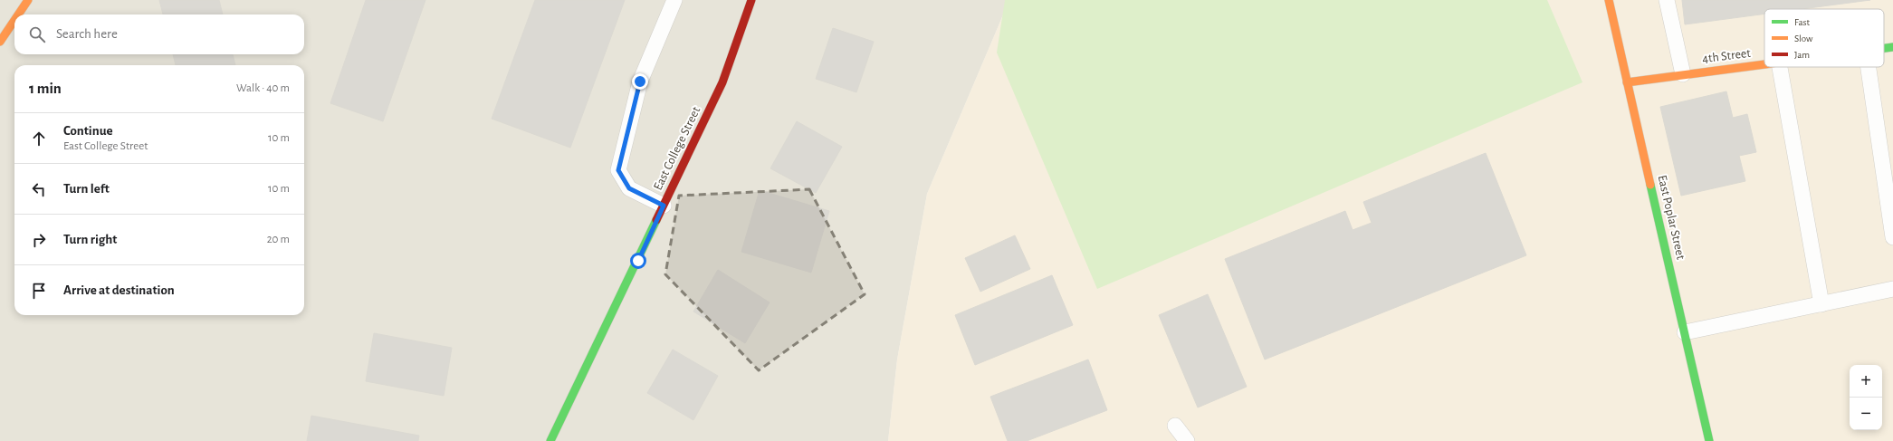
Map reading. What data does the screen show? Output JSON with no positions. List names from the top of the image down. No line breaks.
{"streets":{"street":["4th Street","East College Street","East Poplar Street"]},"crossings":[["4th Street","East Poplar Street"]],"legend":["Fast","Slow","Jam"],"page":{"search":"Search here","heading":["1 min","Walk · 40 m"],"list":[["Continue","East College Street","10 m"],["Turn left","10 m"],["Turn right","20 m"],"Arrive at destination"],"map_buttons":["+","−"]}}
